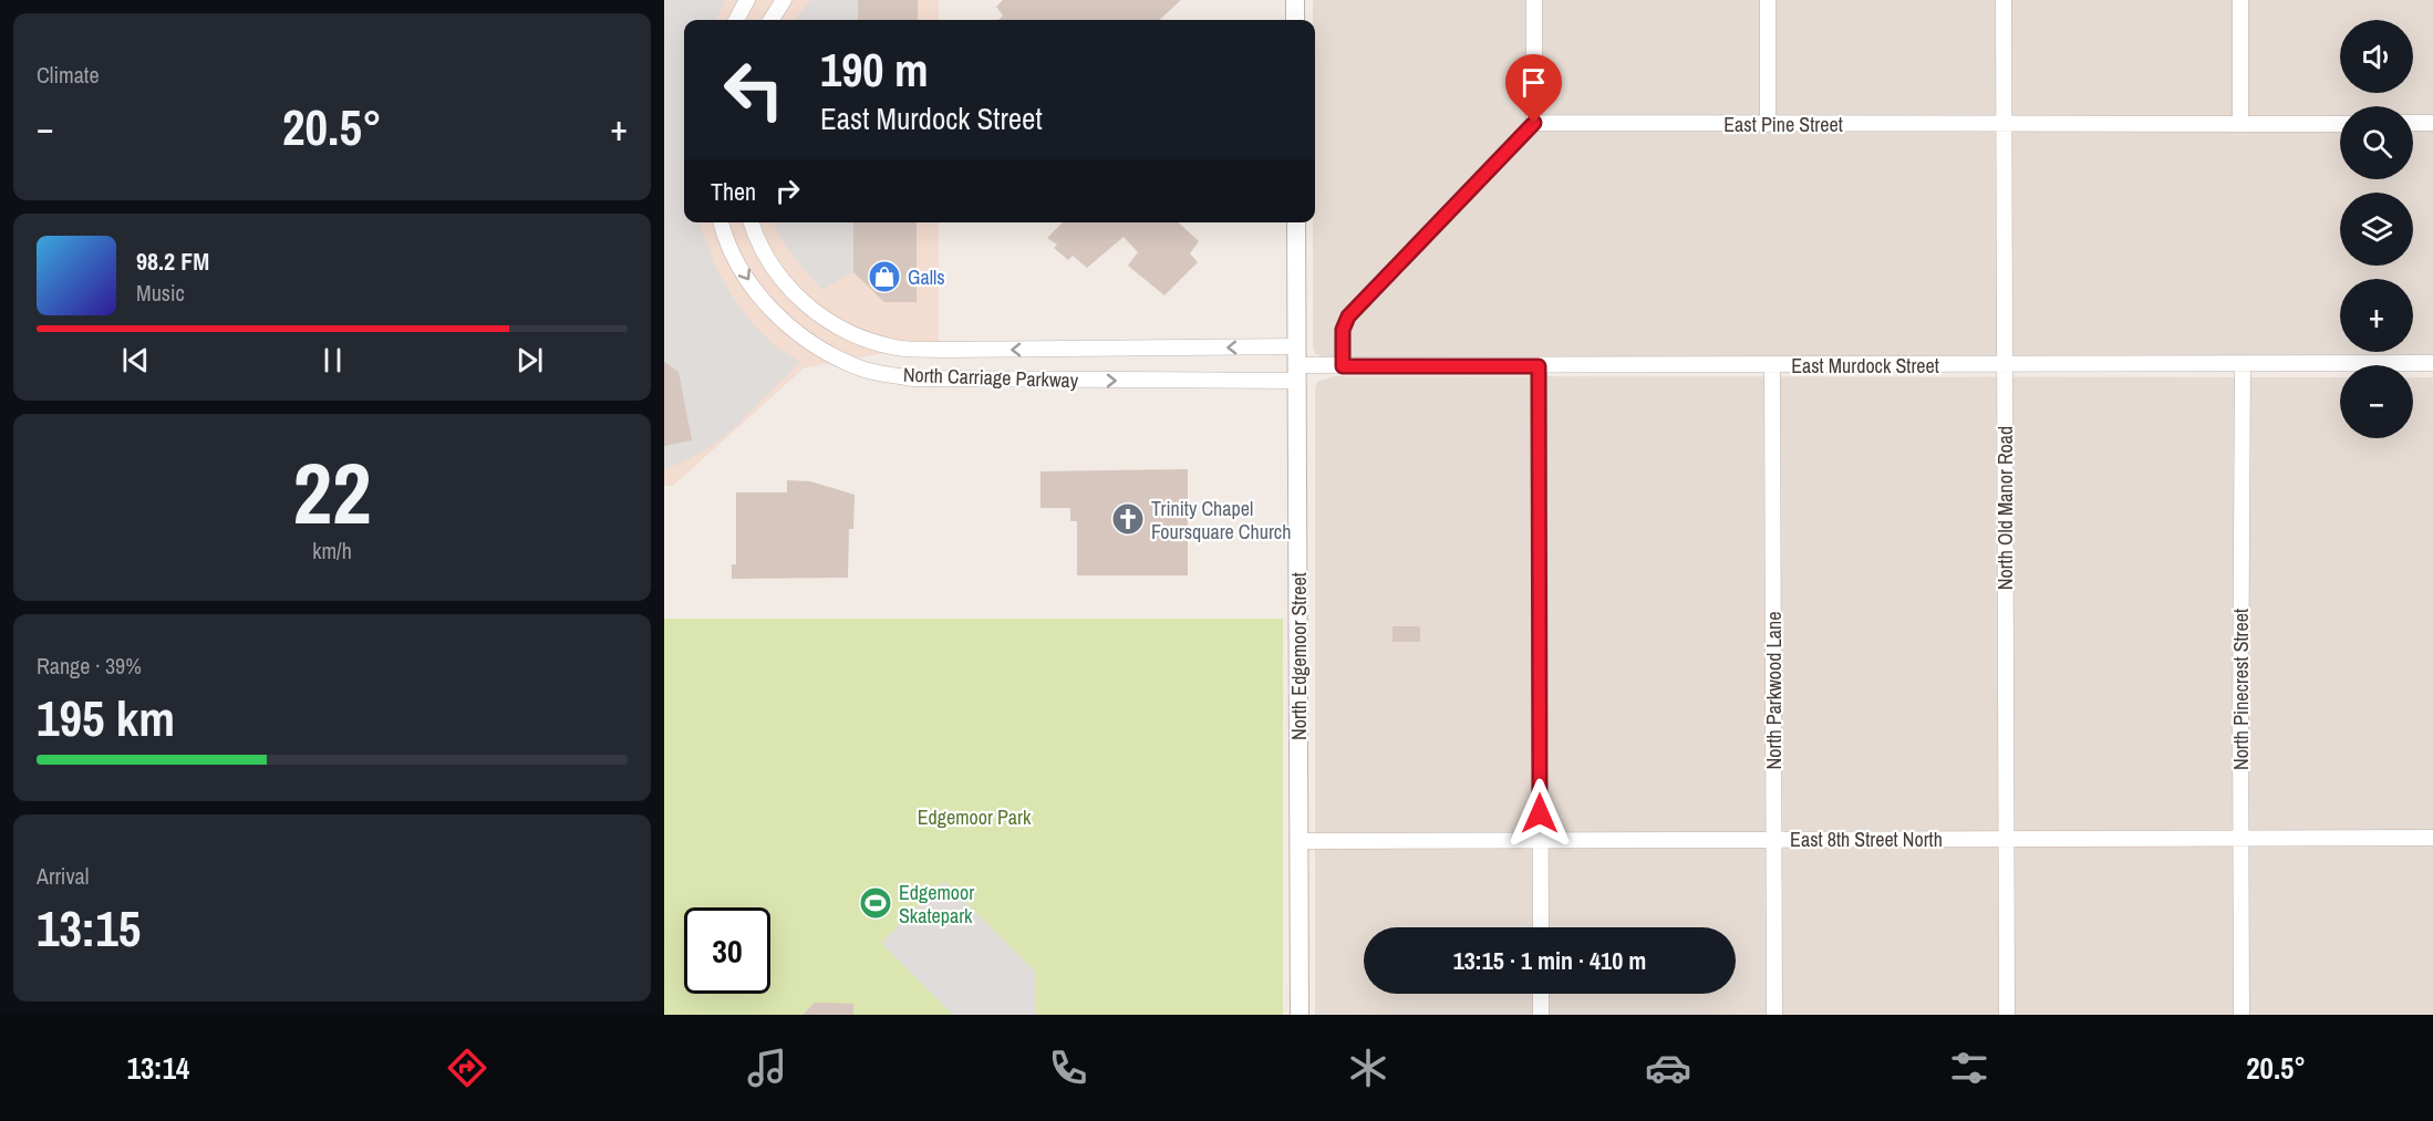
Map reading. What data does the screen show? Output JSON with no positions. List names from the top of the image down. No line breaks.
{"streets":{"street":["East Pine Street","East Murdock Street","North Carriage Parkway","North Old Manor Road","North Edgemoor Street","North Pinecrest Street","North Parkwood Lane","East 8th Street North"]},"crossings":[["East Pine Street","North Old Manor Road"],["East Murdock Street","North Carriage Parkway"],["East Murdock Street","North Old Manor Road"],["East Murdock Street","North Edgemoor Street"],["East Murdock Street","North Pinecrest Street"],["East Murdock Street","North Parkwood Lane"],["North Carriage Parkway","North Edgemoor Street"],["North Old Manor Road","East 8th Street North"],["North Edgemoor Street","East 8th Street North"],["North Pinecrest Street","East 8th Street North"],["North Parkwood Lane","East 8th Street North"]],"parks":["Edgemoor Park"],"places":{"shop":["Galls"],"church":["Trinity Chapel Foursquare Church"],"sports":["Edgemoor Skatepark"]},"page":{"tile":["Climate",["22","km/h"],["Range · 39%","195 km"],["Arrival","13:15"]],"map_buttons":["+","−"],"turn":["190 m","East Murdock Street"],"heat":["−","20.5°","+"],"then":"Then","song":["98.2 FM","Music"],"limit":"30","trip":"13:15 · 1 min · 410 m","tabs":["13:14","20.5°"]}}
